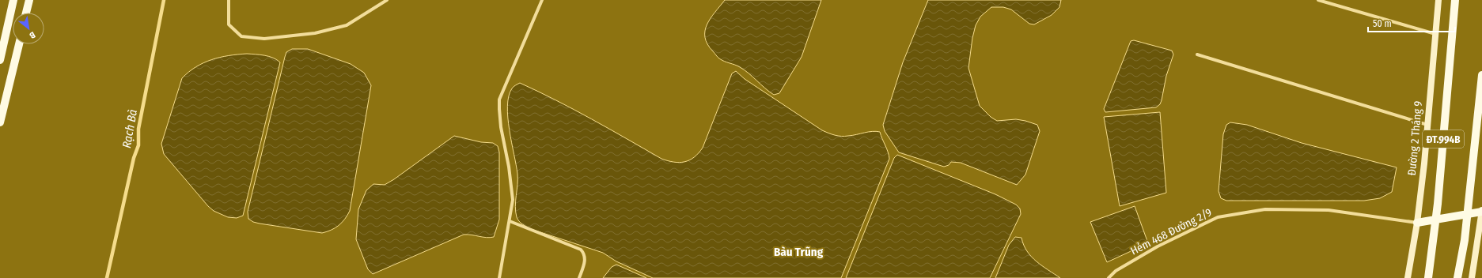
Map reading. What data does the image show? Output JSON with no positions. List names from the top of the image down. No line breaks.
{"streets":{"main road":["Đường 2 Tháng 9","ĐT.994B"],"street":["Hẻm 468 Đường 2/9"]},"crossings":[["Đường 2 Tháng 9","Hẻm 468 Đường 2/9"]],"districts":["Bàu Trũng"],"water":["Rạch Bà"],"scale_bar":"50 m","north":"bottom right"}
